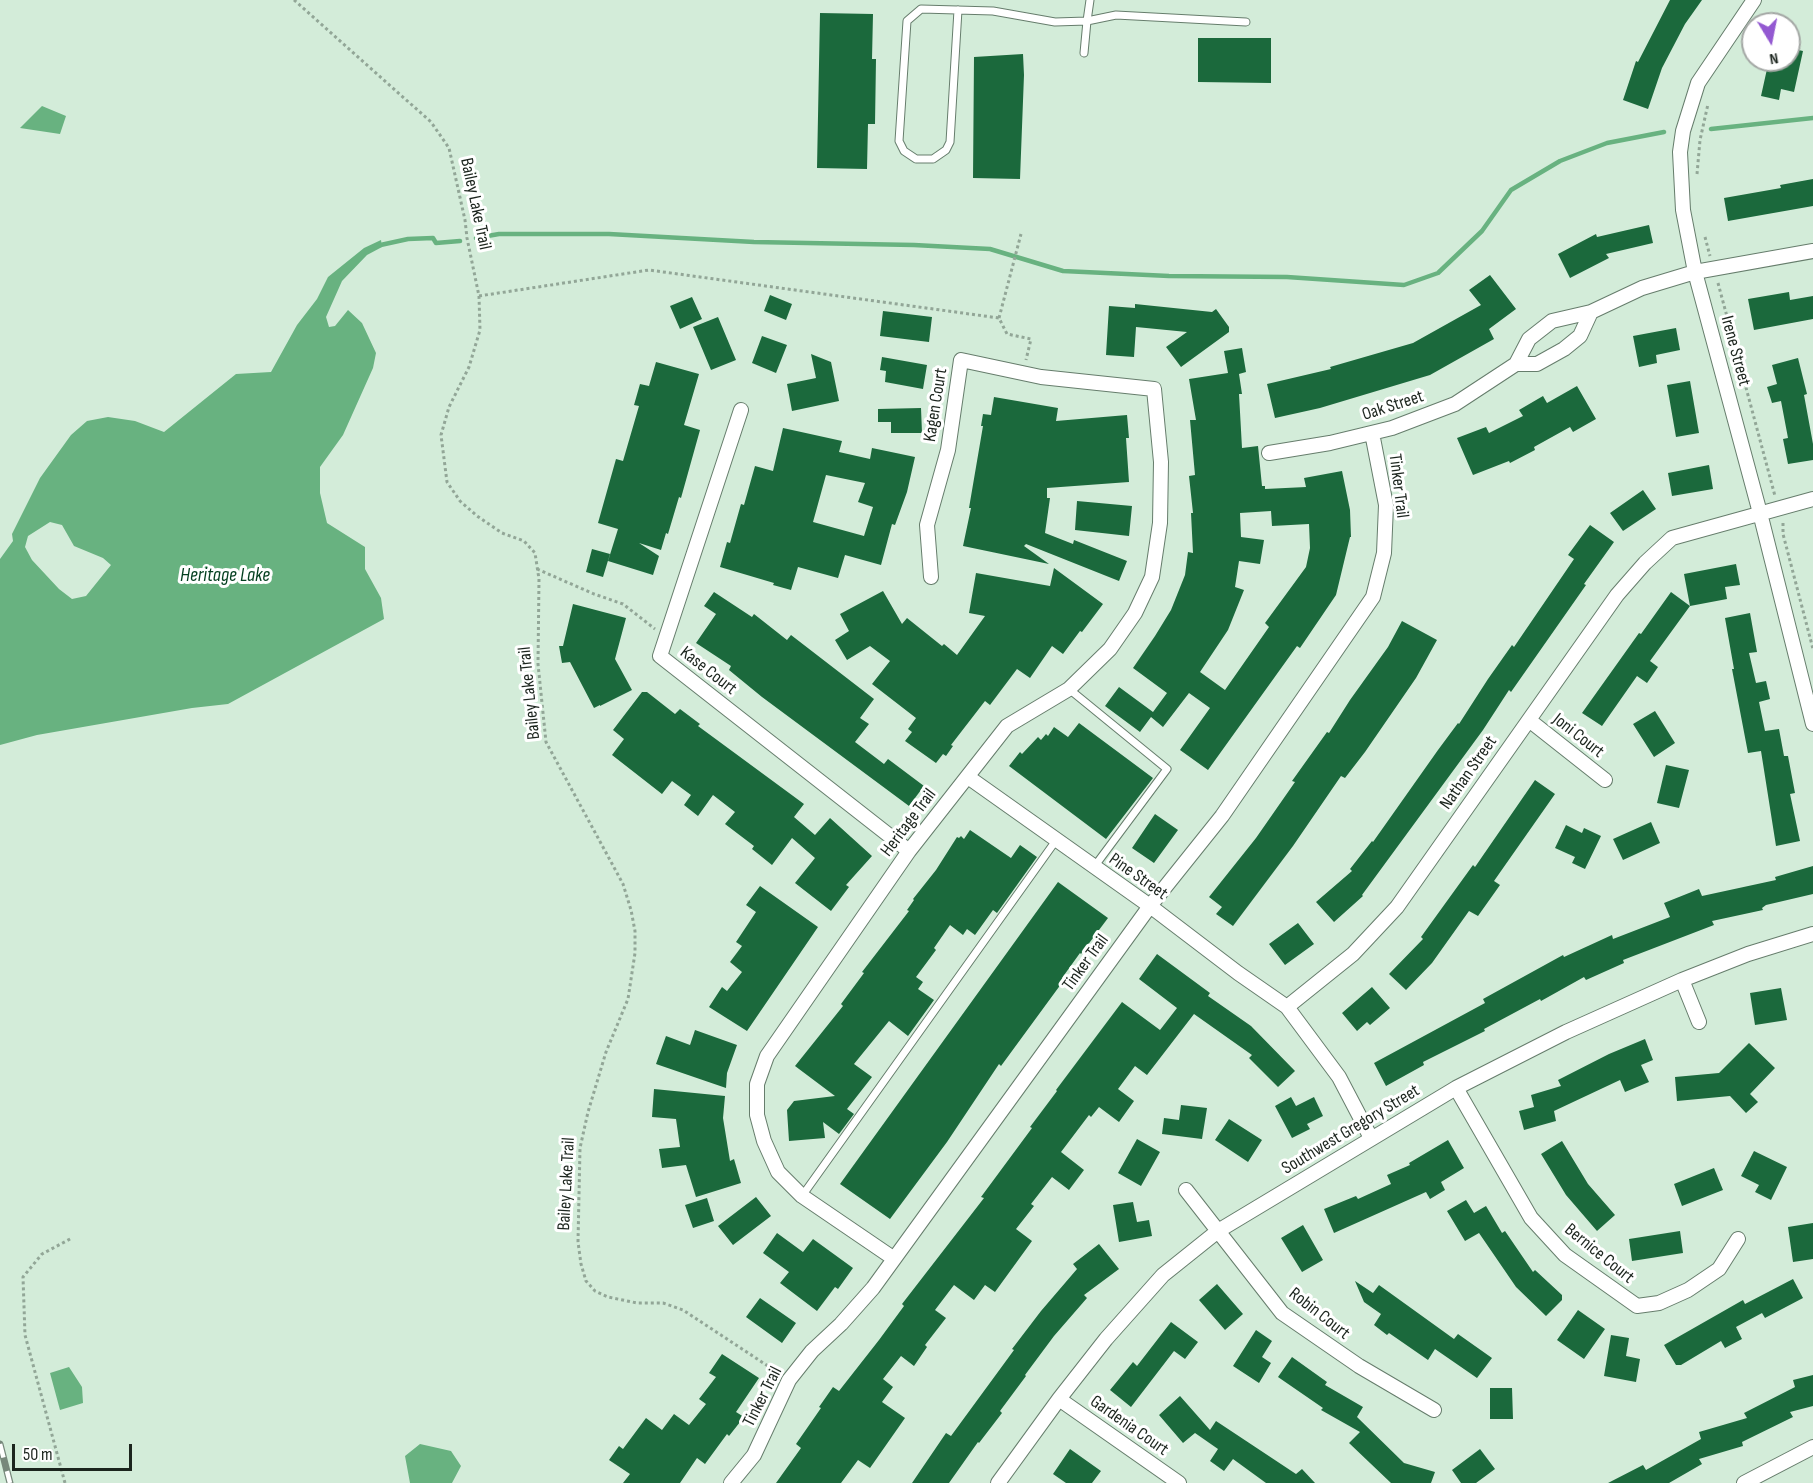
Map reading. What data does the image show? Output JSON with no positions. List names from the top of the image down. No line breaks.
{"streets":{"street":["Irene Street","Kagen Court","Oak Street","Tinker Trail","Kase Court","Joni Court","Nathan Street","Heritage Trail","Pine Street","Southwest Gregory Street","Bernice Court","Robin Court","Gardenia Court"],"path":["Bailey Lake Trail"]},"crossings":[["Bailey Lake Trail","Tinker Trail"],["Irene Street","Oak Street"],["Irene Street","Nathan Street"],["Kagen Court","Heritage Trail"],["Oak Street","Tinker Trail"],["Tinker Trail","Heritage Trail"],["Tinker Trail","Pine Street"],["Kase Court","Heritage Trail"],["Joni Court","Nathan Street"],["Nathan Street","Pine Street"],["Heritage Trail","Pine Street"],["Southwest Gregory Street","Bernice Court"],["Southwest Gregory Street","Robin Court"],["Southwest Gregory Street","Gardenia Court"]],"water":["Heritage Lake"],"scale_bar":"50 m","north":"bottom"}
